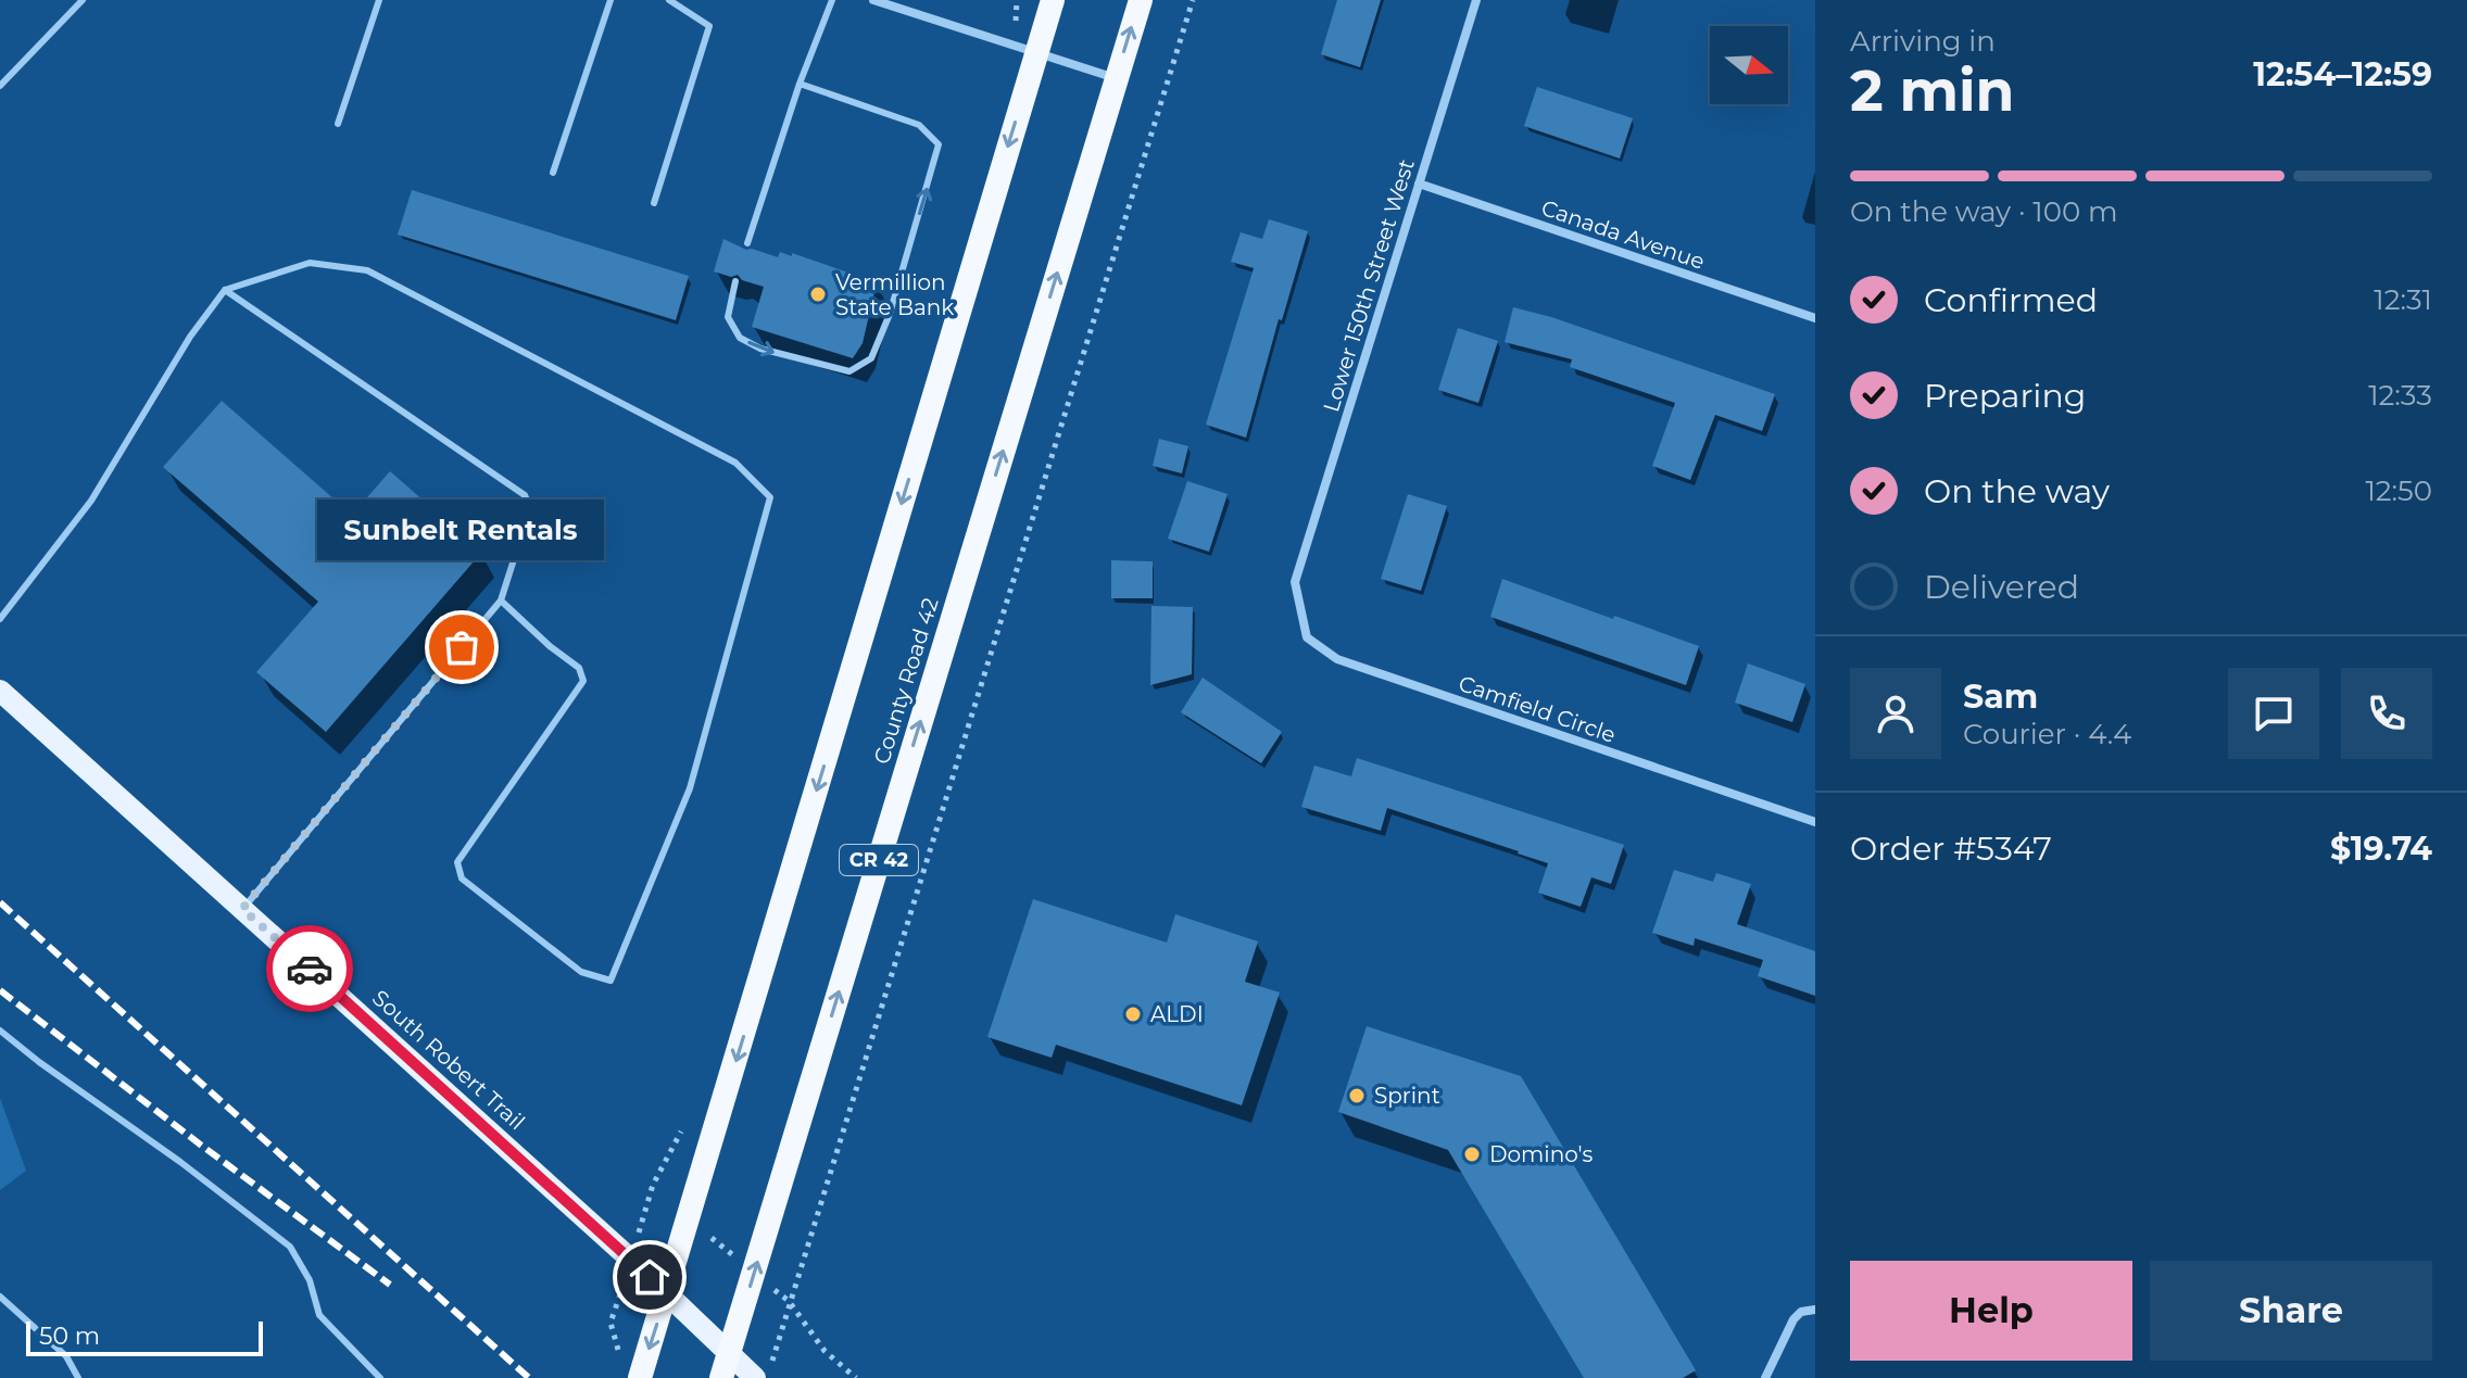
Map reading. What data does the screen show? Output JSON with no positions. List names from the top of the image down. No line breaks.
{"streets":{"highway":["County Road 42","CR 42"],"main road":["South Robert Trail"],"street":["Canada Avenue","Lower 150th Street West","Camfield Circle"]},"crossings":[["Canada Avenue","Lower 150th Street West"],["Lower 150th Street West","Camfield Circle"],["County Road 42","South Robert Trail"]],"places":["Vermillion State Bank","Sunbelt Rentals","ALDI","Sprint","Domino's"],"scale_bar":"50 m","north":"right","page":{"heading":["2 min","Arriving in","12:54–12:59"],"panel":["Sam","Courier · 4.4","Order #5347","$19.74"],"bar":"On the way · 100 m","list":[["Confirmed","12:31"],["Preparing","12:33"],["On the way","12:50"],"Delivered"],"bubble":"Sunbelt Rentals","buttons":["Help","Share"],"scale":"50 m"}}
